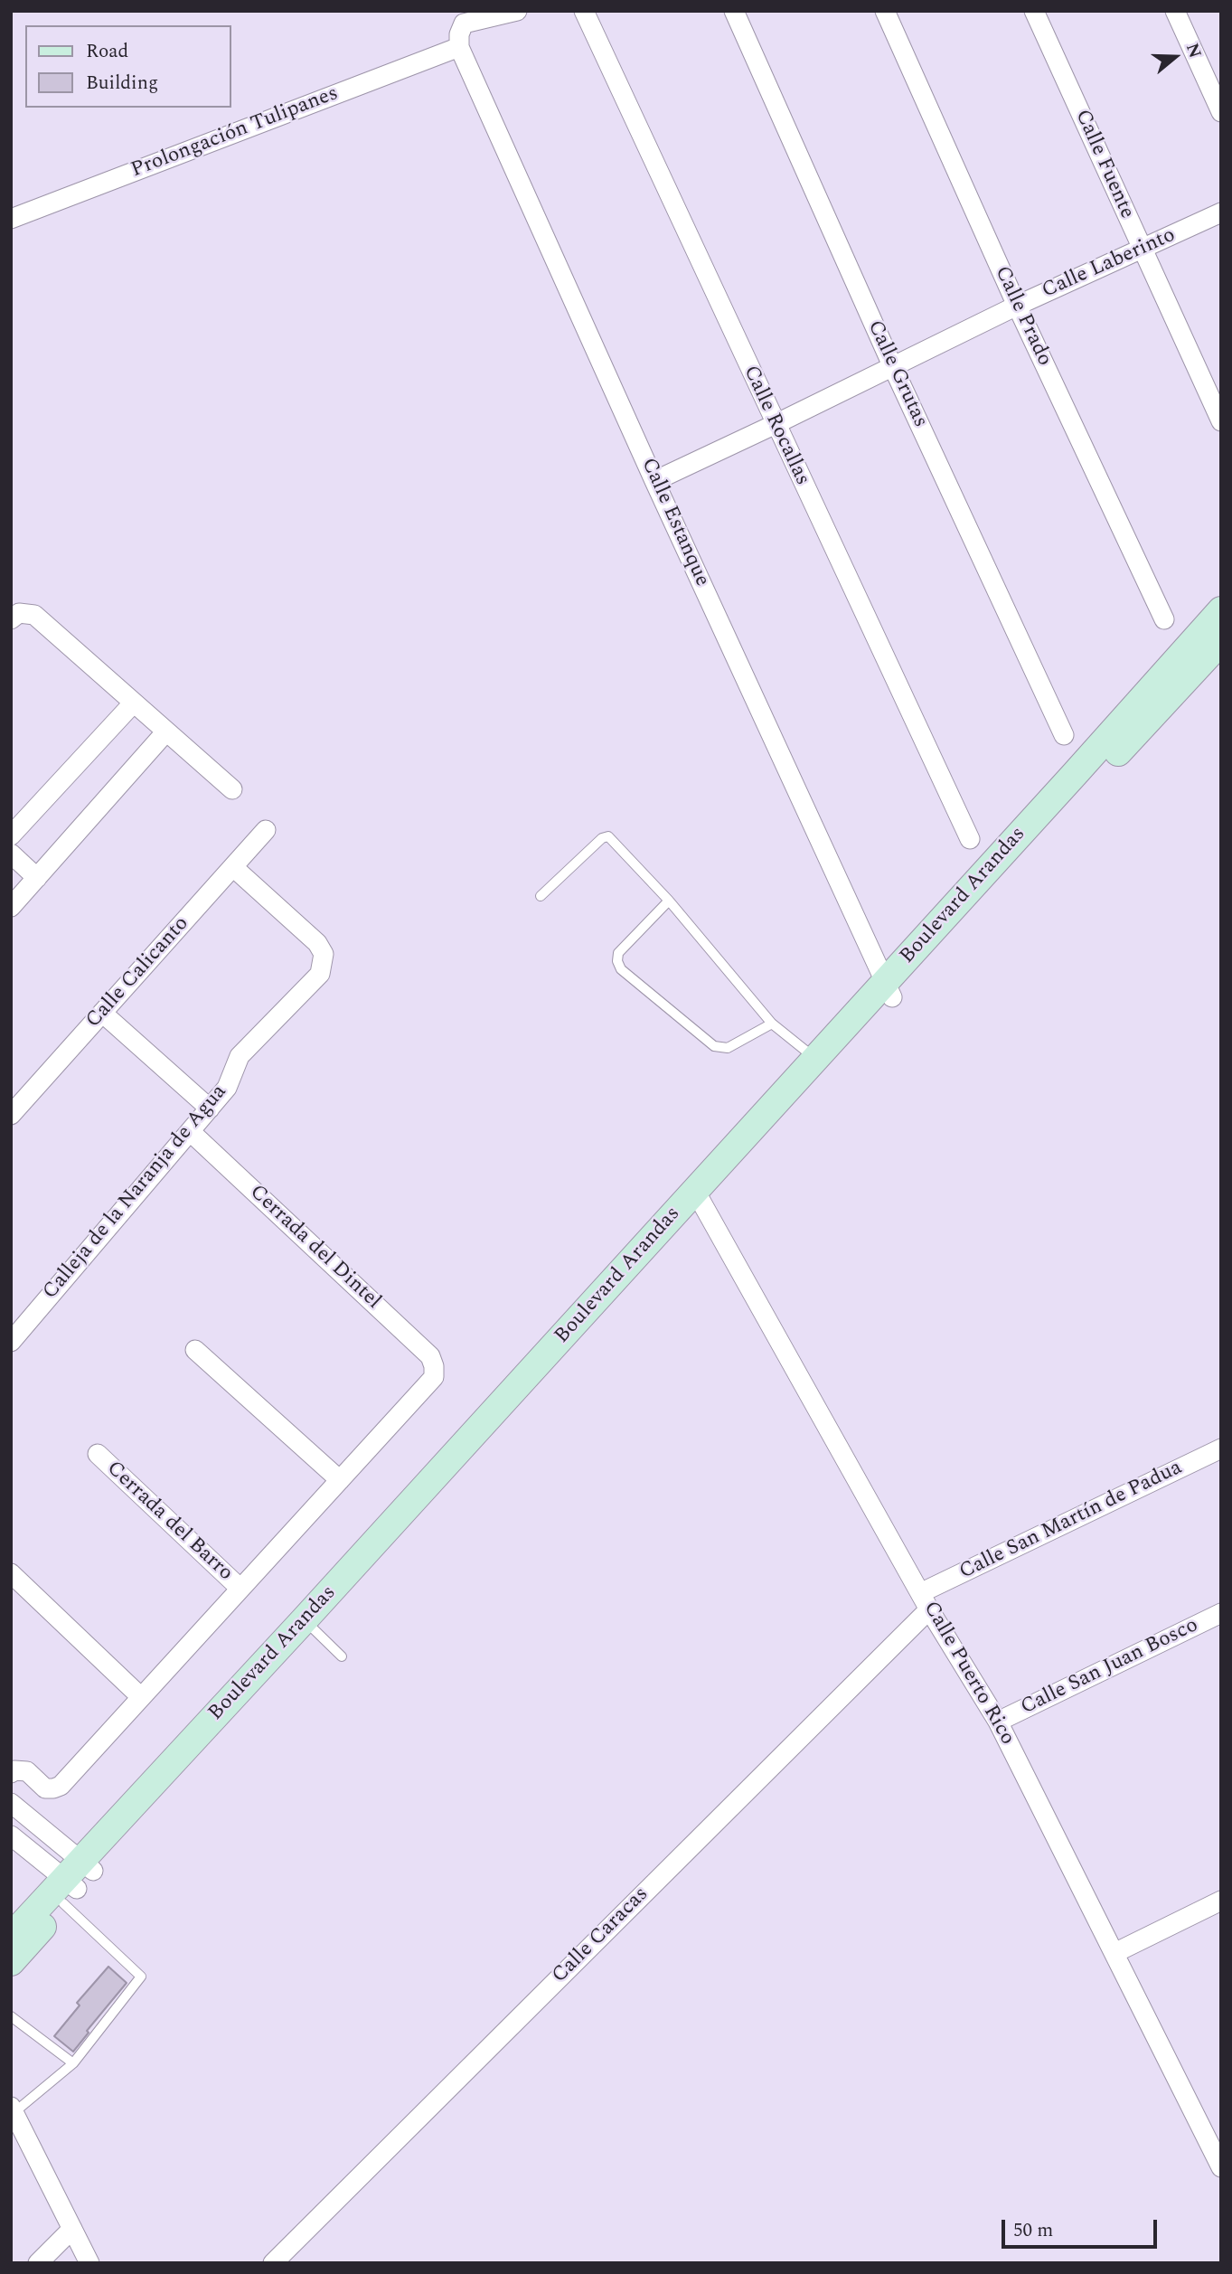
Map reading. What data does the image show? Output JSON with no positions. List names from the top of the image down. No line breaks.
{"streets":{"main road":["Boulevard Arandas"],"street":["Prolongación Tulipanes","Calle Fuente","Calle Laberinto","Calle Prado","Calle Grutas","Calle Rocallas","Calle Estanque","Calle Calicanto","Calleja de la Naranja de Agua","Cerrada del Dintel","Calle San Martín de Padua","Cerrada del Barro","Calle San Juan Bosco","Calle Puerto Rico","Calle Caracas"]},"crossings":[["Prolongación Tulipanes","Calle Estanque"],["Calle Fuente","Calle Laberinto"],["Calle Laberinto","Calle Prado"],["Calle Laberinto","Calle Grutas"],["Calle Laberinto","Calle Rocallas"],["Calle Laberinto","Calle Estanque"],["Calle Estanque","Boulevard Arandas"],["Boulevard Arandas","Calle Puerto Rico"],["Calle Calicanto","Calleja de la Naranja de Agua"],["Calleja de la Naranja de Agua","Cerrada del Dintel"],["Calle San Martín de Padua","Calle Puerto Rico"],["Calle San Martín de Padua","Calle Caracas"],["Calle San Juan Bosco","Calle Puerto Rico"],["Calle Puerto Rico","Calle Caracas"]],"legend":["Road","Building"],"scale_bar":"50 m","north":"right"}
